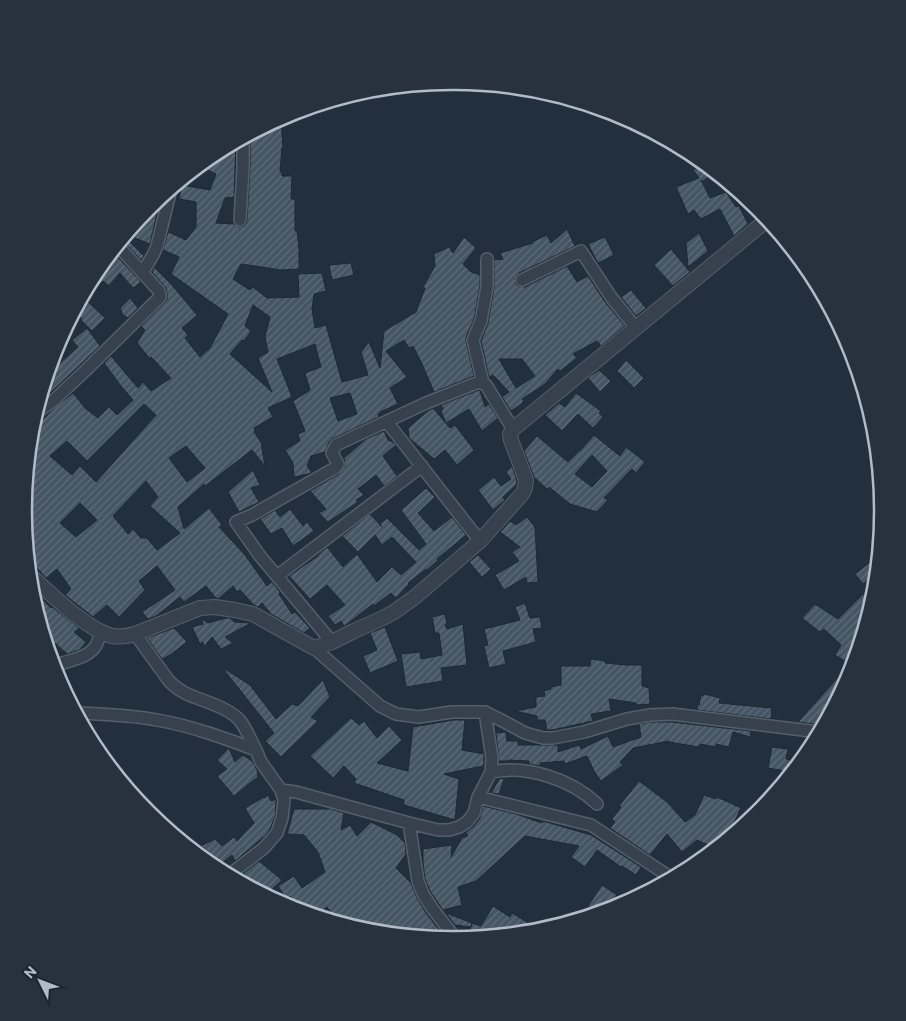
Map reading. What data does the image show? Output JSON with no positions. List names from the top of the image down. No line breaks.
{"north":"top left"}
